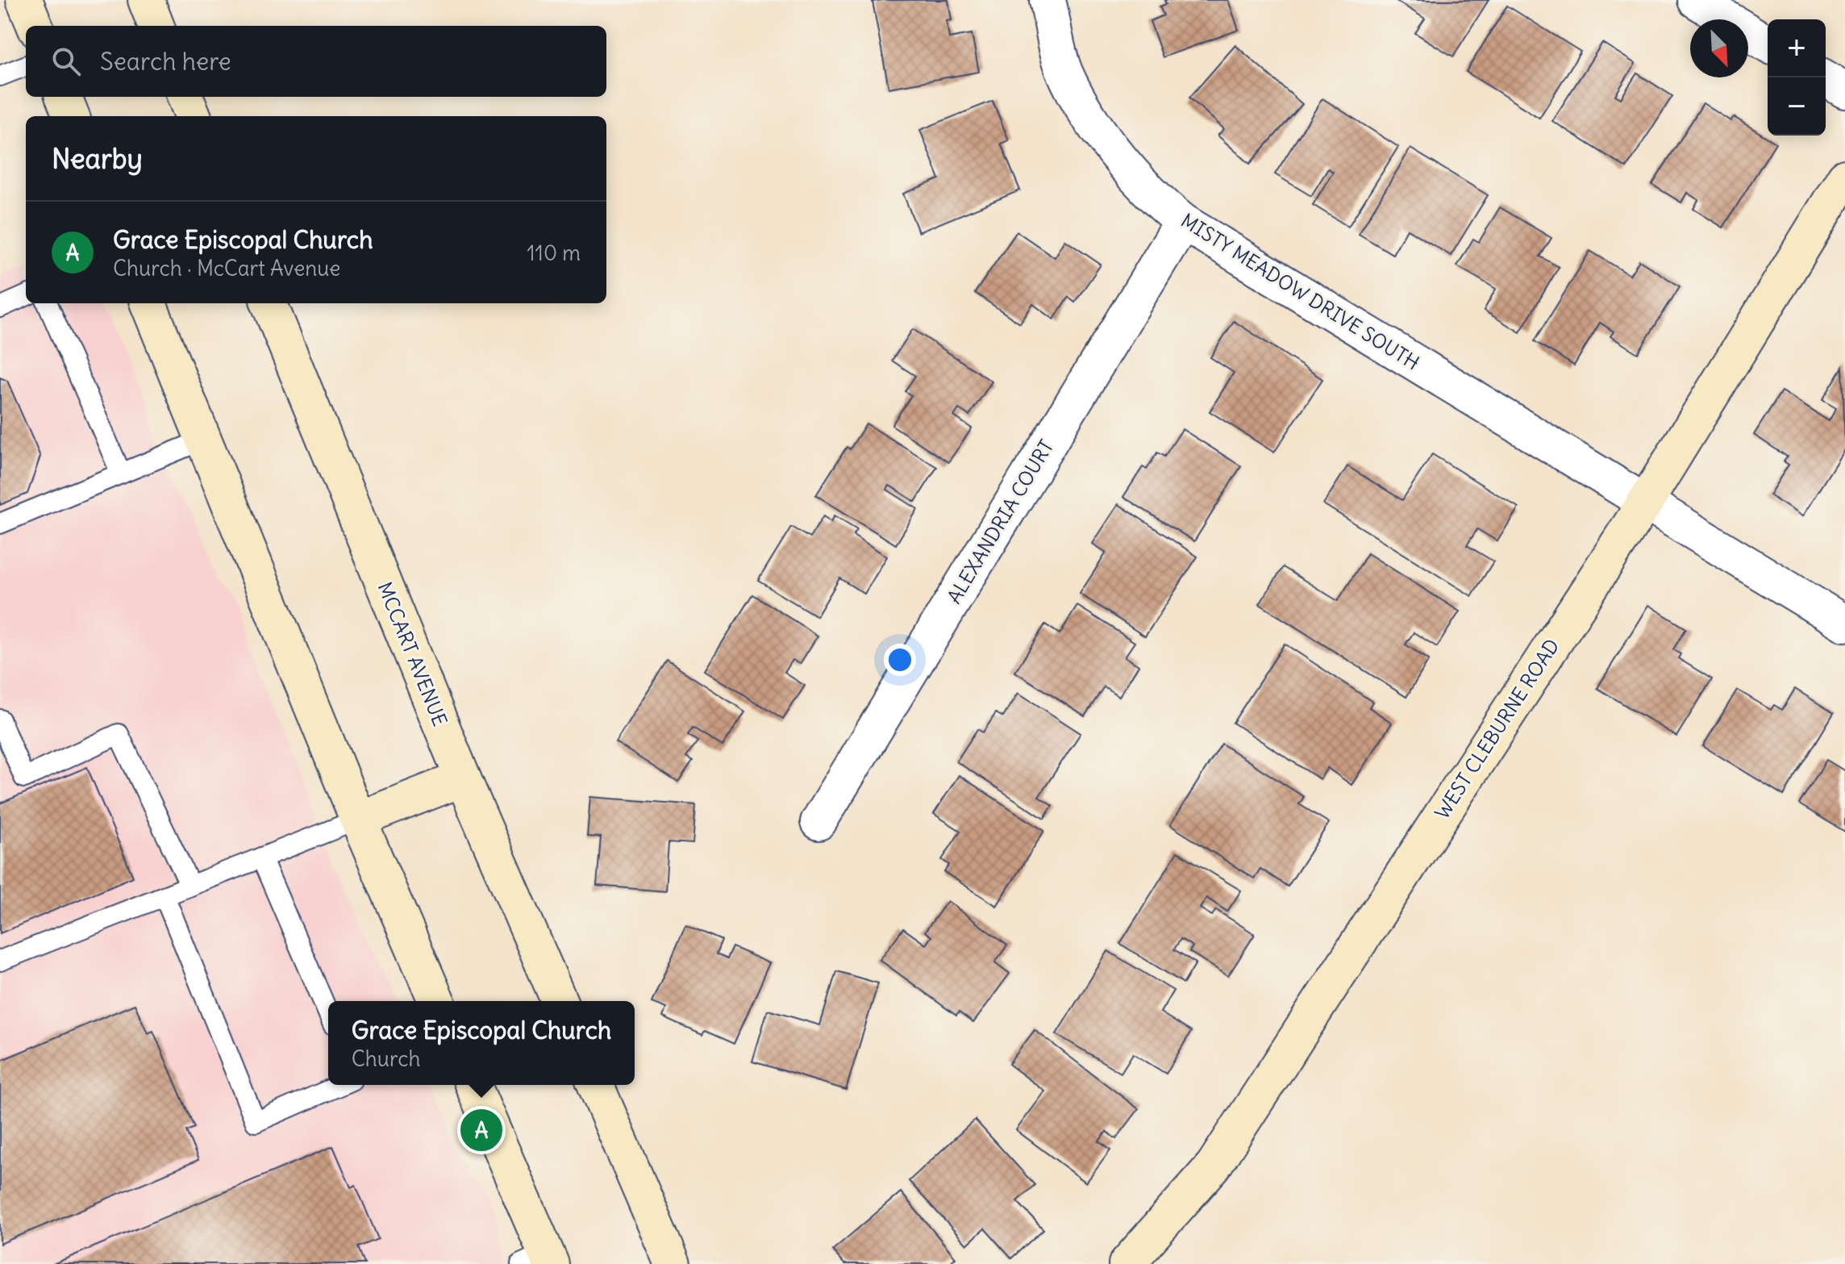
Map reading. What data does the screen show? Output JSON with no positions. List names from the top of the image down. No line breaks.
{"streets":{"main road":["MCCART AVENUE","WEST CLEBURNE ROAD"],"street":["MISTY MEADOW DRIVE SOUTH","ALEXANDRIA COURT"]},"crossings":[["MISTY MEADOW DRIVE SOUTH","ALEXANDRIA COURT"],["MISTY MEADOW DRIVE SOUTH","WEST CLEBURNE ROAD"]],"north":"bottom right","page":{"map_buttons":["+","−"],"search":"Search here","heading":"Nearby","list":[{"mark":"A","name":"Grace Episcopal Church","note":"Church · McCart Avenue","value":"110 m"}],"popup":["Grace Episcopal Church","Church"],"pins":"A"}}
